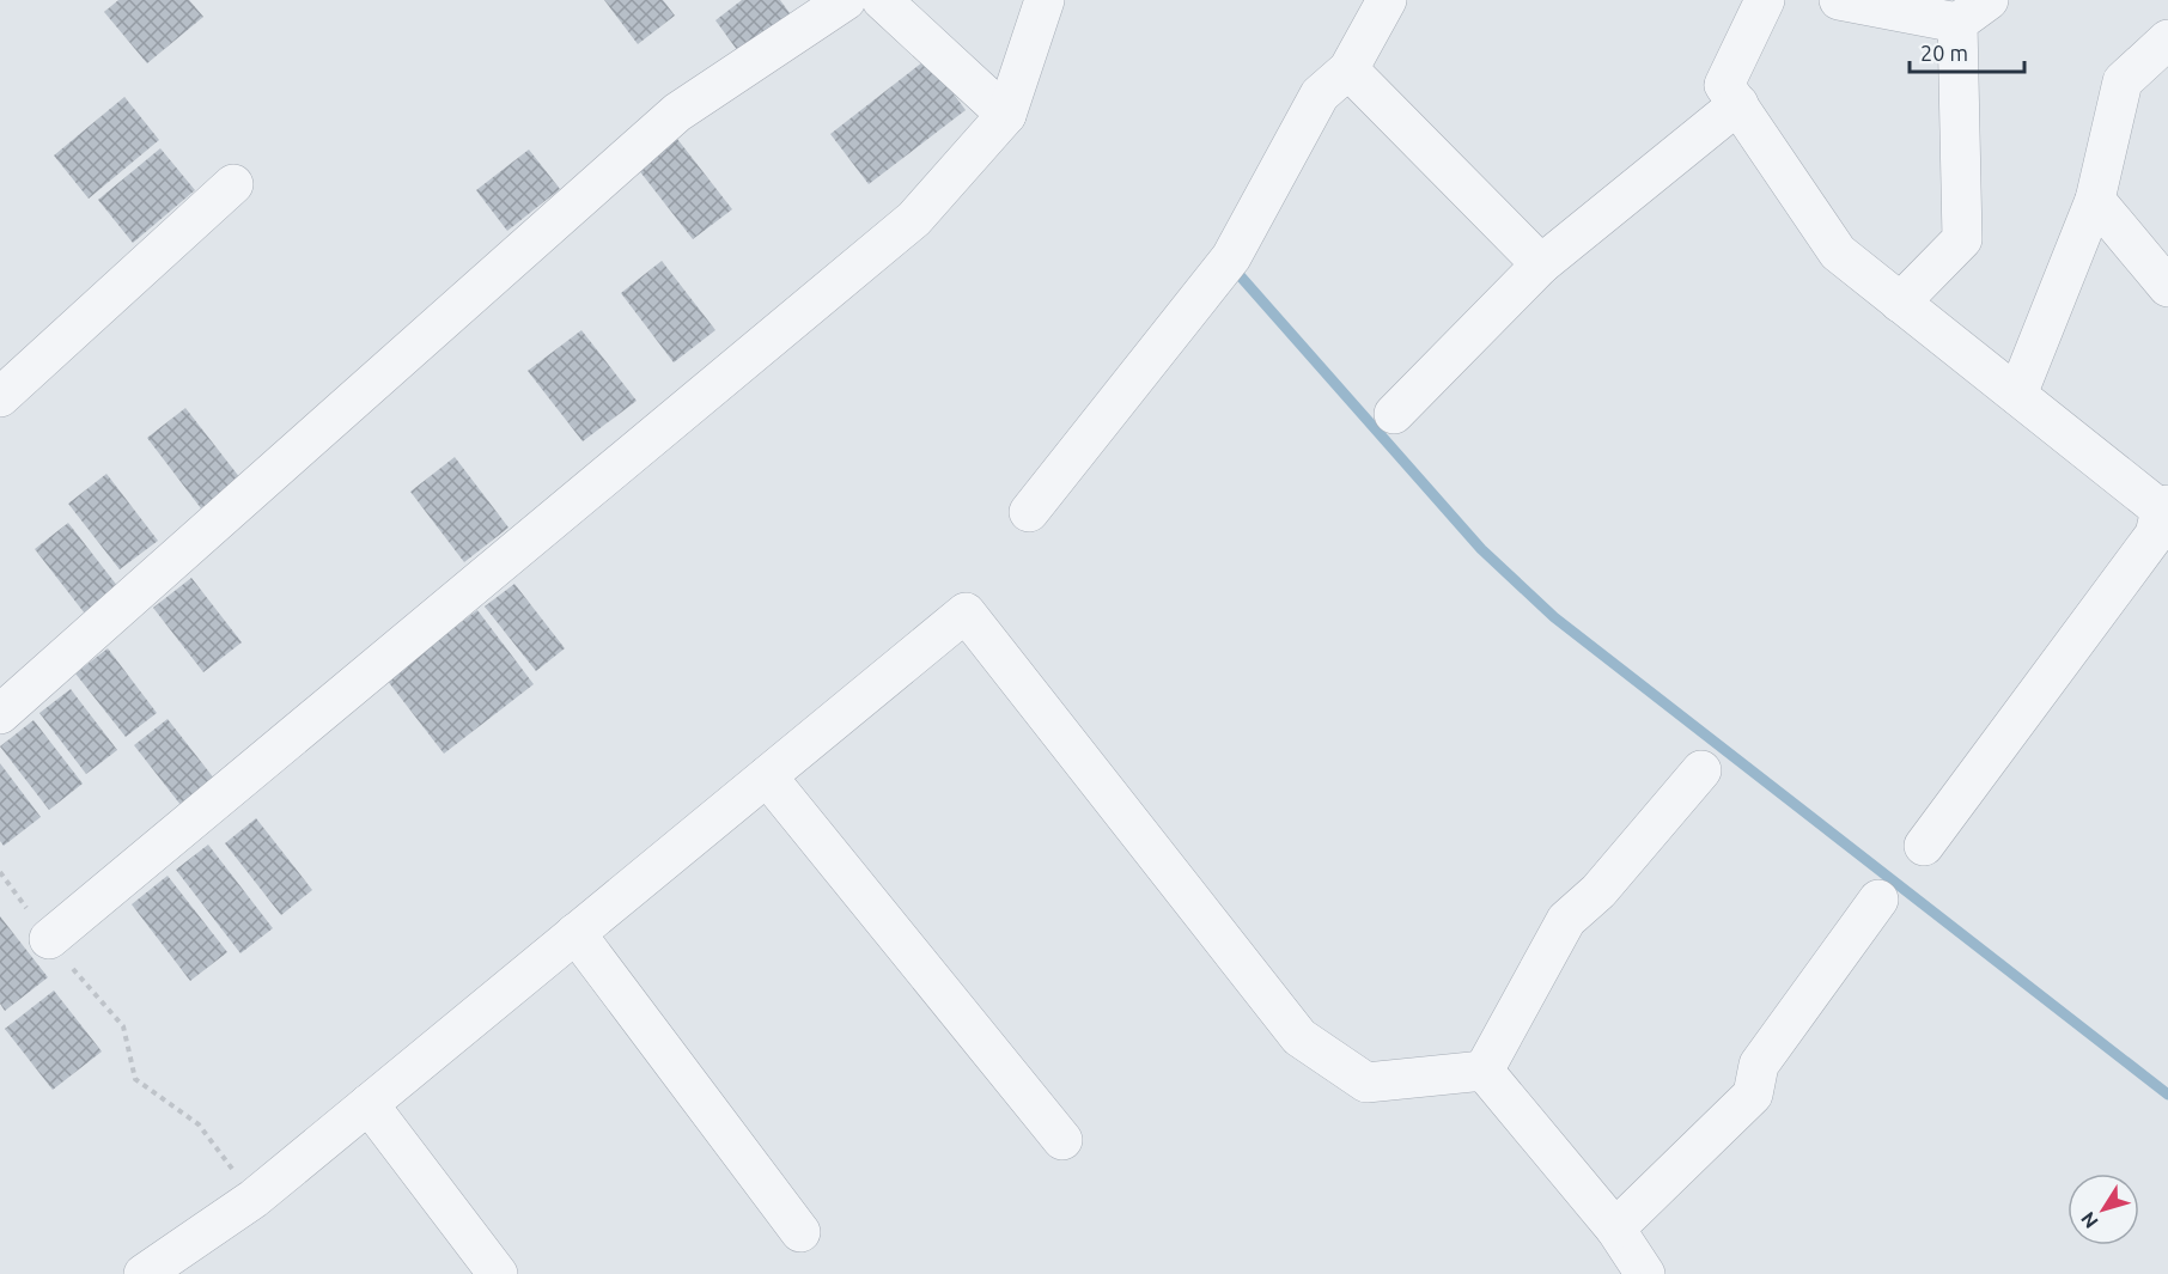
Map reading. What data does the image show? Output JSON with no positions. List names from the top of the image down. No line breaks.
{"scale_bar":"20 m","north":"bottom left"}
